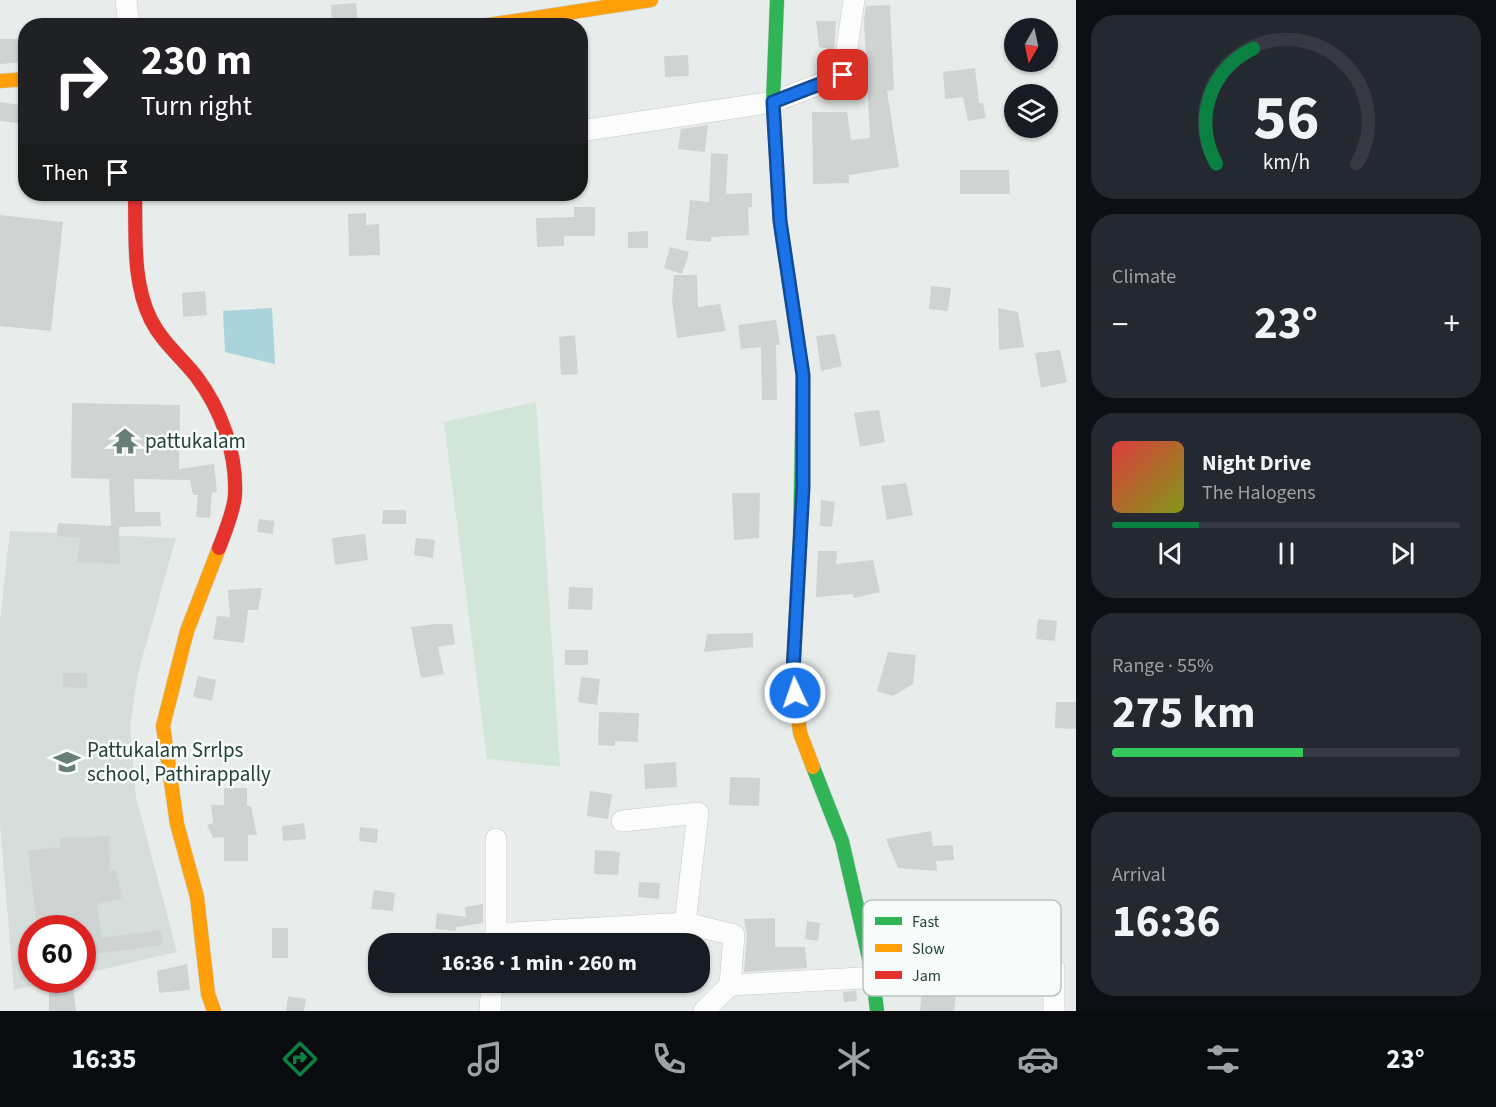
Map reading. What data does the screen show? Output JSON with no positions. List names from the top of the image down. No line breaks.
{"places":{"temple":["pattukalam"],"school or university":["Pattukalam Srrlps school, Pathirappally"]},"legend":["Fast","Slow","Jam"],"north":"bottom","page":{"turn":["230 m","Turn right"],"then":"Then","tile":["Climate",["Range · 55%","275 km"],["Arrival","16:36"]],"heat":["−","23°","+"],"song":["Night Drive","The Halogens"],"limit":"60","trip":"16:36 · 1 min · 260 m","tabs":["16:35","23°"],"gauge":["56","km/h"]}}
